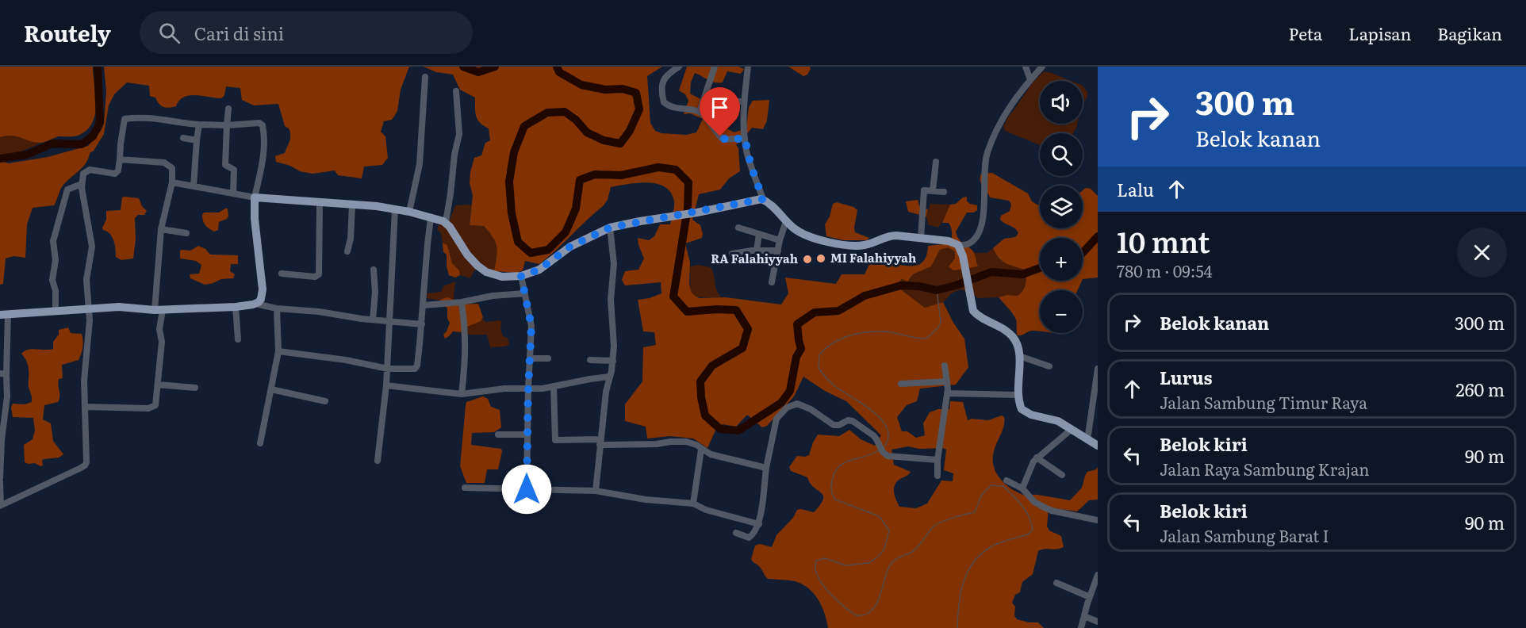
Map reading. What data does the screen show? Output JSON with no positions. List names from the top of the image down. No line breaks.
{"places":["MI Falahiyyah","RA Falahiyyah"],"page":{"header":"Routely","search":"Cari di sini","nav":["Peta","Lapisan","Bagikan"],"turn":["300 m","Belok kanan"],"map_buttons":["+","−"],"then":"Lalu","heading":["10 mnt","780 m · 09:54"],"list":[{"name":"Belok kanan","value":"300 m"},{"name":"Lurus","note":"Jalan Sambung Timur Raya","value":"260 m"},{"name":"Belok kiri","note":"Jalan Raya Sambung Krajan","value":"90 m"},{"name":"Belok kiri","note":"Jalan Sambung Barat I","value":"90 m"}]}}
